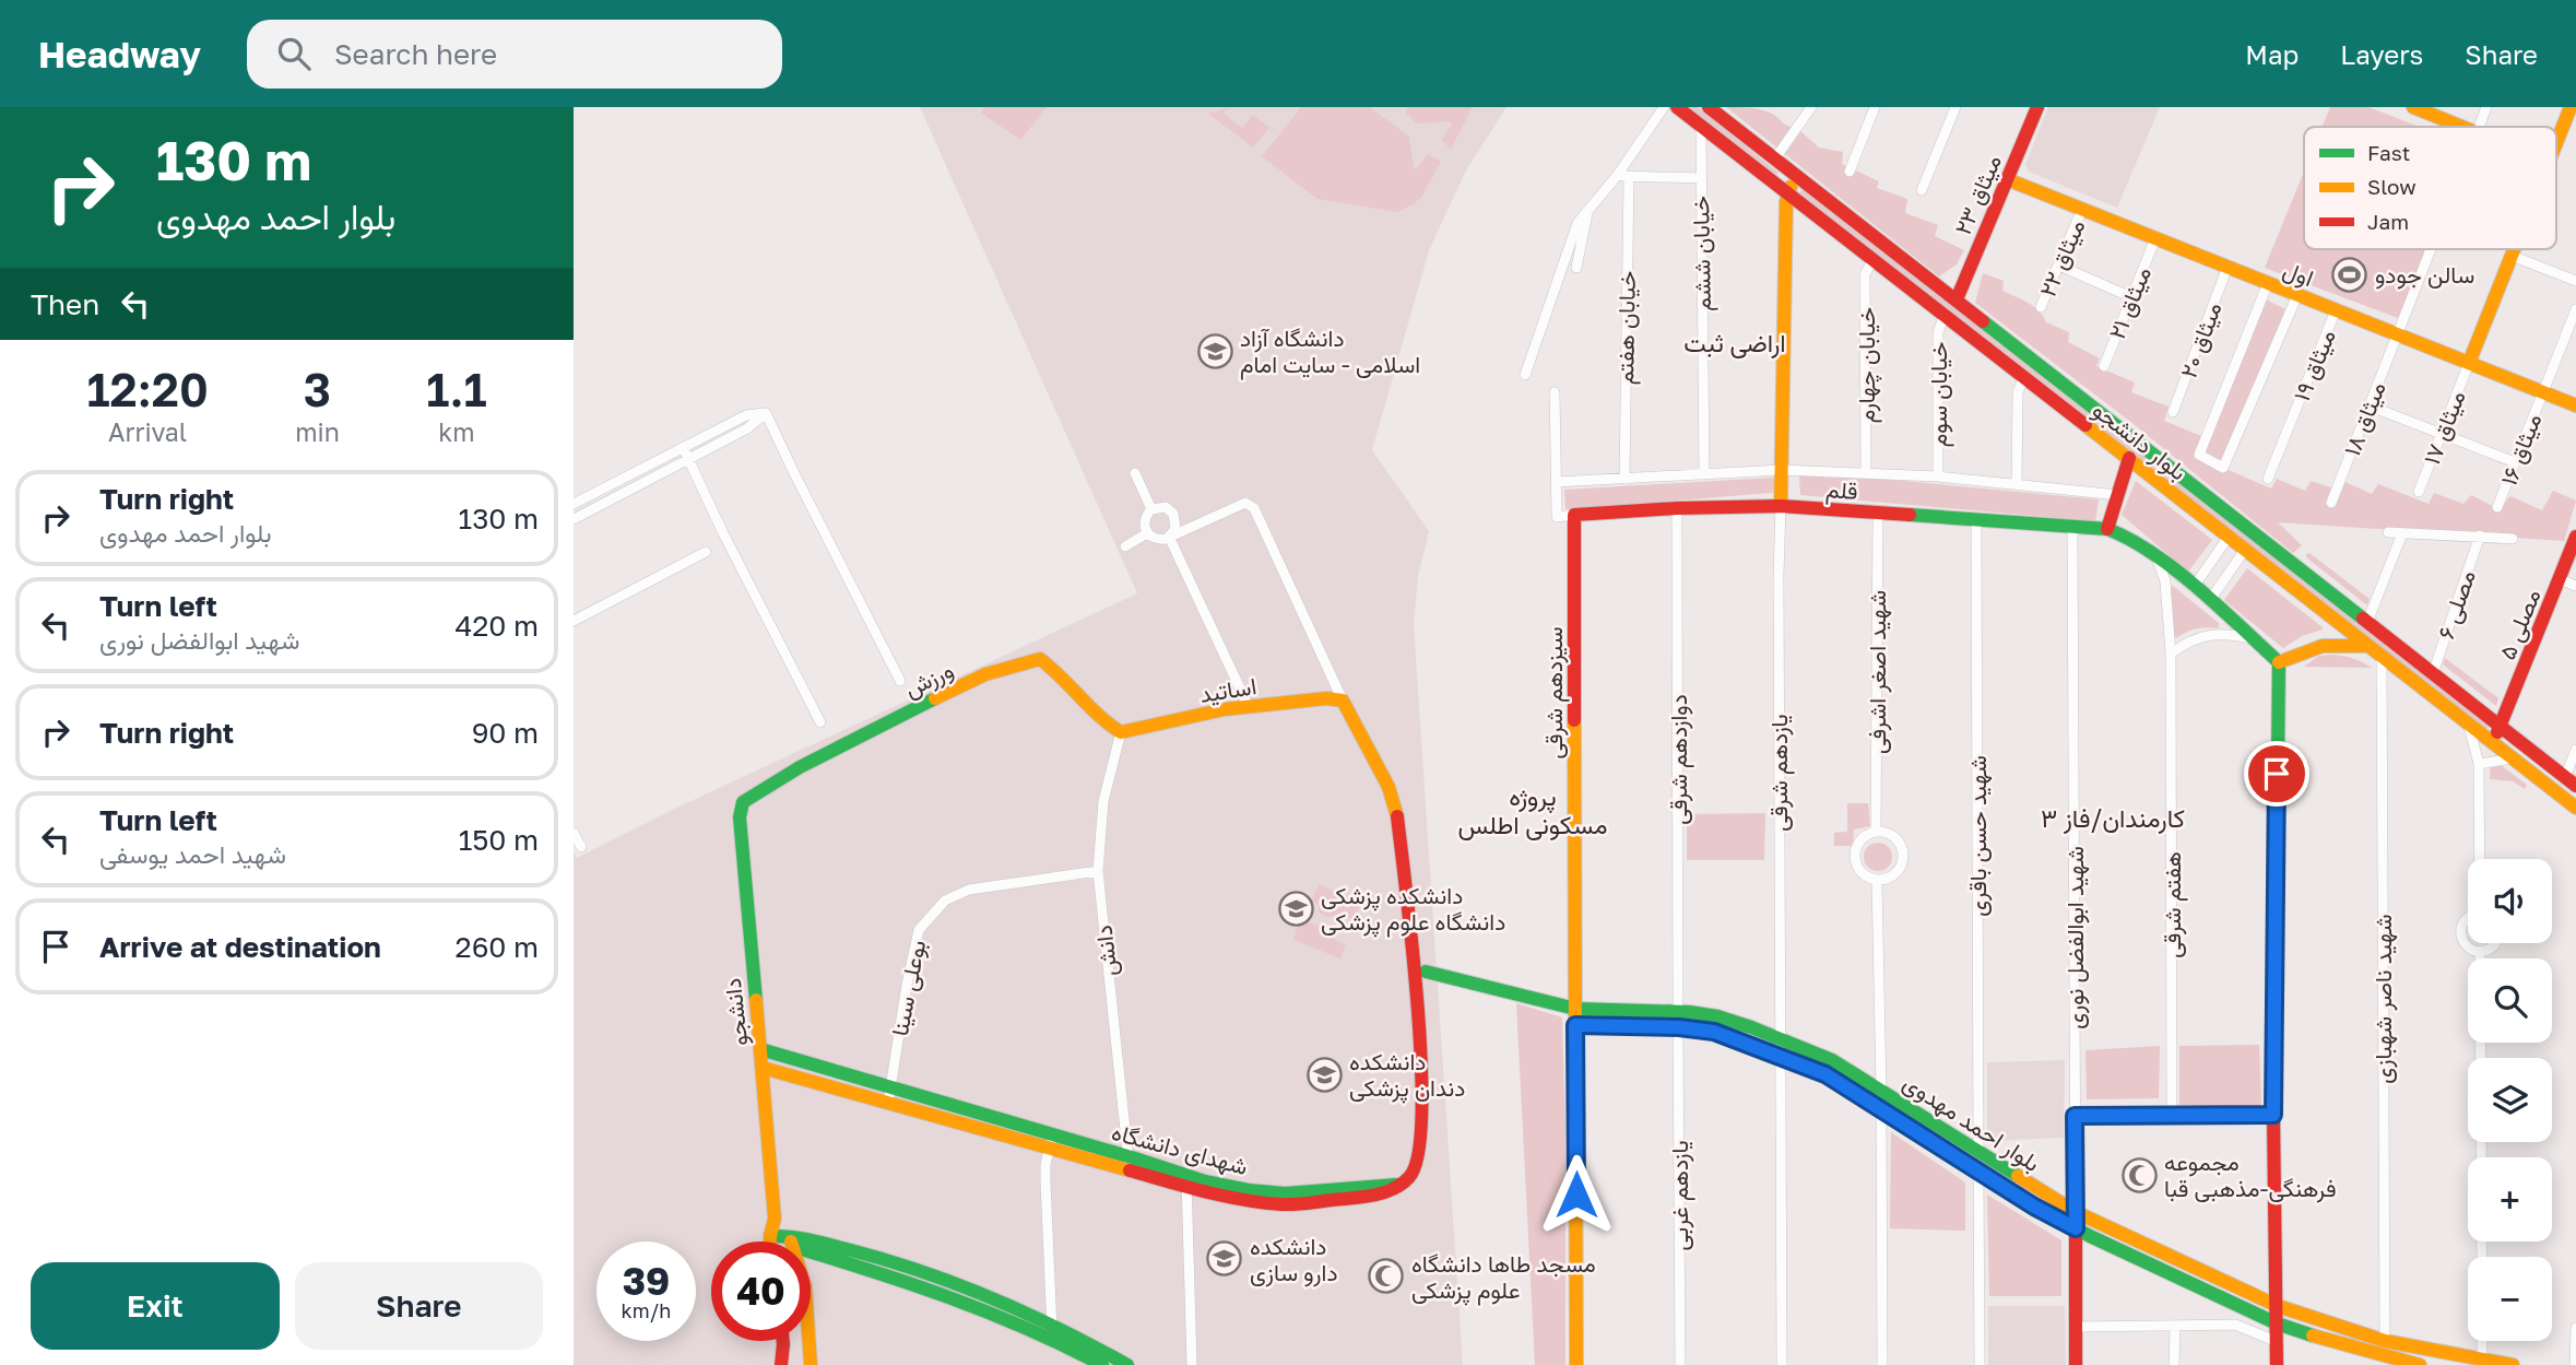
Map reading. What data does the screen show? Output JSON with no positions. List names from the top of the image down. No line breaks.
{"streets":{"street":["میثاق ۲۳","خیابان ششم","میثاق ۲۲","اول","میثاق ۲۱","خیابان هفتم","میثاق ۲۰","خیابان چهارم","میثاق ۱۹","خیابان سوم","میثاق ۱۸","میثاق ۱۷","بلوار دانشجو","میثاق ۱۶","قلم","مصلی ۶","مصلی ۵","شهید اصغر اشرفی","ورزش","اساتید","سیزدهم شرقی","دوازدهم شرقی","یازدهم شرقی","شهید حسن باقری","هفتم شرقی","شهید ابوالفضل نوری","دانش","بوعلی سینا","شهید ناصر شهبازی","دانشجو","بلوار احمد مهدوی","شهدای دانشگاه","یازدهم غربی"]},"crossings":[["میثاق ۲۳","اول"],["میثاق ۲۳","بلوار دانشجو"],["خیابان ششم","بلوار دانشجو"],["میثاق ۲۲","اول"],["اول","میثاق ۲۱"],["اول","میثاق ۲۰"],["اول","میثاق ۱۹"],["اول","میثاق ۱۸"],["اول","میثاق ۱۷"],["اول","میثاق ۱۶"],["خیابان چهارم","بلوار دانشجو"],["خیابان سوم","بلوار دانشجو"],["بلوار دانشجو","مصلی ۶"],["بلوار دانشجو","مصلی ۵"],["بلوار دانشجو","شهید ناصر شهبازی"],["قلم","شهید اصغر اشرفی"],["قلم","سیزدهم شرقی"],["قلم","دوازدهم شرقی"],["قلم","یازدهم شرقی"],["قلم","شهید حسن باقری"],["قلم","شهید ابوالفضل نوری"],["ورزش","اساتید"],["ورزش","دانش"],["ورزش","دانشجو"],["اساتید","دانش"],["اساتید","شهدای دانشگاه"],["سیزدهم شرقی","بلوار احمد مهدوی"],["دوازدهم شرقی","بلوار احمد مهدوی"],["یازدهم شرقی","بلوار احمد مهدوی"],["شهید حسن باقری","بلوار احمد مهدوی"],["شهید ابوالفضل نوری","بلوار احمد مهدوی"],["دانش","بوعلی سینا"],["دانش","شهدای دانشگاه"],["بوعلی سینا","شهدای دانشگاه"],["شهید ناصر شهبازی","بلوار احمد مهدوی"],["دانشجو","شهدای دانشگاه"],["بلوار احمد مهدوی","یازدهم غربی"]],"districts":["اراضی ثبت","پروژه مسکونی اطلس","کارمندان/فاز ۳"],"places":{"sports":["سالن جودو"],"school or university":["دانشگاه آزاد اسلامی - سایت امام","دانشکده پزشکی دانشگاه علوم پزشکی","دانشکده دندان پزشکی","دانشکده دارو سازی"],"mosque":["مجموعه فرهنگی-مذهبی قبا","مسجد طاها دانشگاه علوم پزشکی"]},"legend":["Fast","Slow","Jam"],"page":{"header":"Headway","search":"Search here","nav":["Map","Layers","Share"],"turn":["130 m","بلوار احمد مهدوی"],"then":"Then","eta":["12:20","Arrival","3","min","1.1","km"],"list":[{"name":"Turn right","note":"بلوار احمد مهدوی","value":"130 m"},{"name":"Turn left","note":"شهید ابوالفضل نوری","value":"420 m"},{"name":"Turn right","value":"90 m"},{"name":"Turn left","note":"شهید احمد یوسفی","value":"150 m"},{"name":"Arrive at destination","value":"260 m"}],"map_buttons":["+","−"],"speed":"39 km/h","limit":"40","buttons":["Exit","Share"]}}
